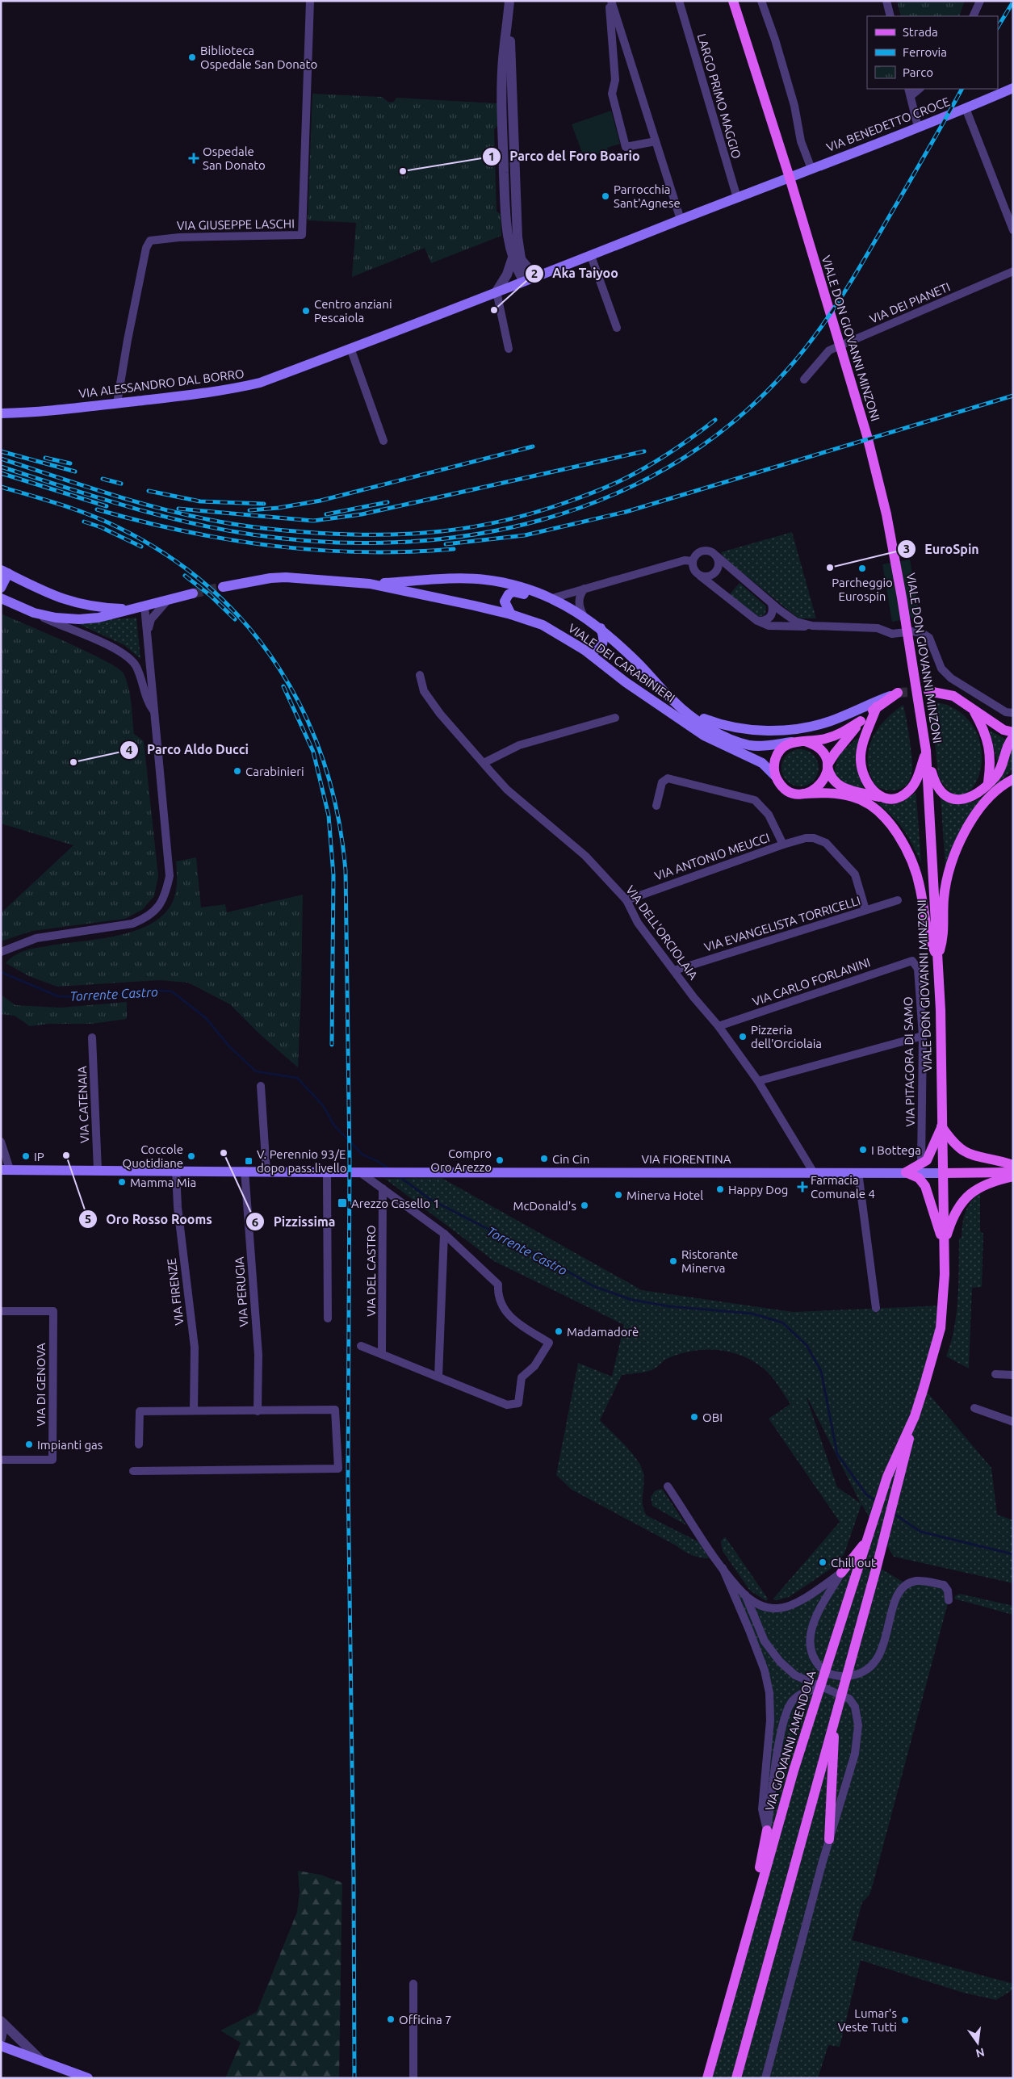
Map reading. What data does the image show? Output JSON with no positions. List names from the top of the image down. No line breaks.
{"streets":{"main road":["VIA BENEDETTO CROCE","VIALE DON GIOVANNI MINZONI","VIA ALESSANDRO DAL BORRO","VIALE DEI CARABINIERI","VIA FIORENTINA","VIA GIOVANNI AMENDOLA"],"street":["LARGO PRIMO MAGGIO","VIA GIUSEPPE LASCHI","VIA DEI PIANETI","VIA ANTONIO MEUCCI","VIA EVANGELISTA TORRICELLI","VIA DELL'ORCIOLAIA","VIA CARLO FORLANINI","VIA PITAGORA DI SAMO","VIA CATENAIA","VIA DEL CASTRO","VIA FIRENZE","VIA PERUGIA","VIA DI GENOVA"]},"crossings":[["LARGO PRIMO MAGGIO","VIA ALESSANDRO DAL BORRO"],["VIA BENEDETTO CROCE","VIA ALESSANDRO DAL BORRO"],["VIA GIUSEPPE LASCHI","VIA ALESSANDRO DAL BORRO"],["VIALE DON GIOVANNI MINZONI","VIA FIORENTINA"],["VIALE DON GIOVANNI MINZONI","VIA GIOVANNI AMENDOLA"],["VIA ANTONIO MEUCCI","VIA EVANGELISTA TORRICELLI"],["VIA ANTONIO MEUCCI","VIA DELL'ORCIOLAIA"],["VIA EVANGELISTA TORRICELLI","VIA DELL'ORCIOLAIA"],["VIA DELL'ORCIOLAIA","VIA CARLO FORLANINI"],["VIA DELL'ORCIOLAIA","VIA FIORENTINA"],["VIA CARLO FORLANINI","VIA PITAGORA DI SAMO"],["VIA CATENAIA","VIA FIORENTINA"],["VIA FIORENTINA","VIA FIRENZE"],["VIA FIORENTINA","VIA PERUGIA"],["VIA FIORENTINA","VIA GIOVANNI AMENDOLA"]],"water":["Torrente Castro"],"places":{"other":["Biblioteca Ospedale San Donato","Parco del Foro Boario","Parrocchia Sant'Agnese","Aka Taiyoo","Centro anziani Pescaiola","EuroSpin","Parcheggio Eurospin","Parco Aldo Ducci","Carabinieri","Pizzeria dell'Orciolaia","I Bottega","Pizzissima","Oro Rosso Rooms","IP","Coccole Quotidiane","Cin Cin","Compro Oro Arezzo","Mamma Mia","Happy Dog","Minerva Hotel","McDonald's","Ristorante Minerva","Madamadorè","OBI","Impianti gas","Chill out","Officina 7","Lumar's Veste Tutti"],"health":["Ospedale San Donato","Farmacia Comunale 4"],"transit":["V. Perennio 93/E dopo pass.livello","Arezzo Casello 1"]},"legend":["Strada","Ferrovia","Parco"],"north":"bottom"}
